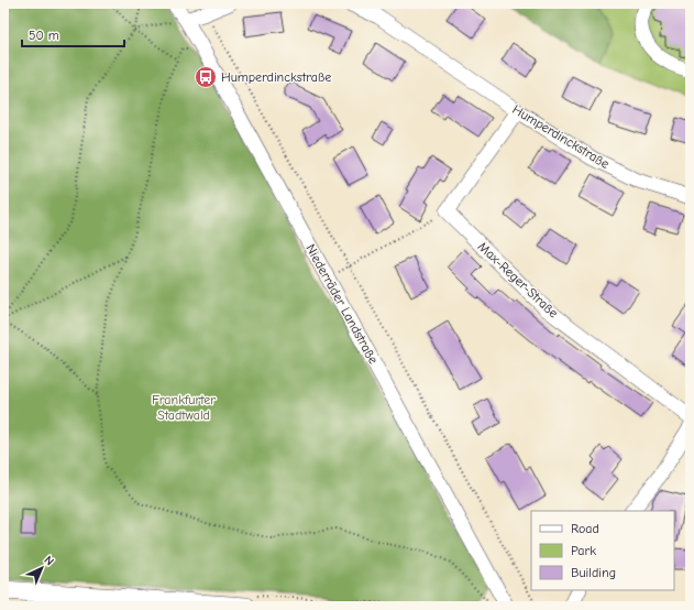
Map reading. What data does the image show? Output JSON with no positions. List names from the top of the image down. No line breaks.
{"streets":{"street":["Humperdinckstraße","Max-Reger-Straße","Niederräder Landstraße"]},"parks":["Frankfurter Stadtwald"],"places":{"bus stop":["Humperdinckstraße"]},"legend":["Road","Park","Building"],"scale_bar":"50 m","north":"top right"}
